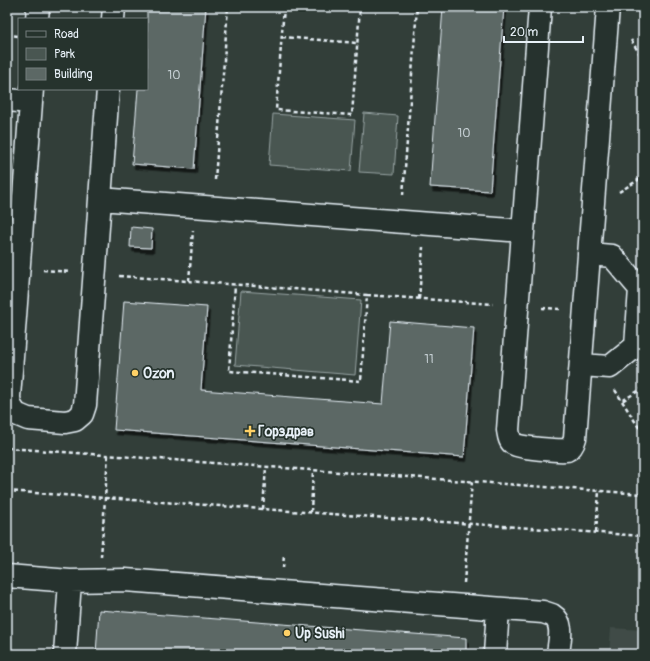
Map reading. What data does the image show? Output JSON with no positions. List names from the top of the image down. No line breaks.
{"places":{"other":["Ozon","Up Sushi"],"health":["Горздрав"]},"house_numbers":["10","10","11"],"legend":["Road","Park","Building"],"scale_bar":"20 m"}
